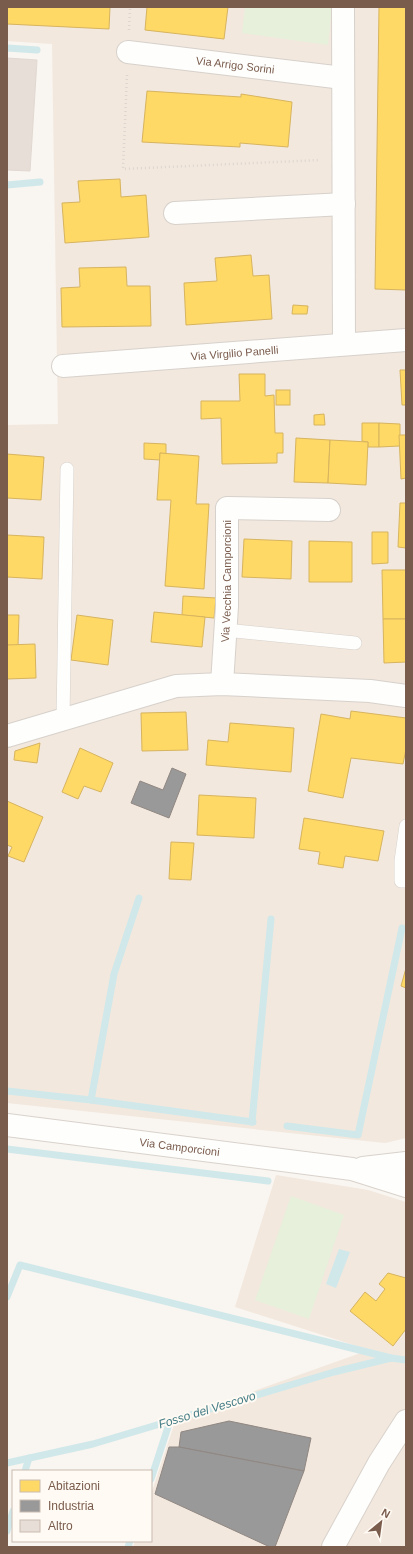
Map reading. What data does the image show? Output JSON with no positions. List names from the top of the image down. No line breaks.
{"streets":{"street":["Via Arrigo Sorini","Via Virgilio Panelli","Via Vecchia Camporcioni","Via Camporcioni"]},"water":["Fosso del Vescovo"],"legend":["Abitazioni","Industria","Altro"],"north":"top right"}
